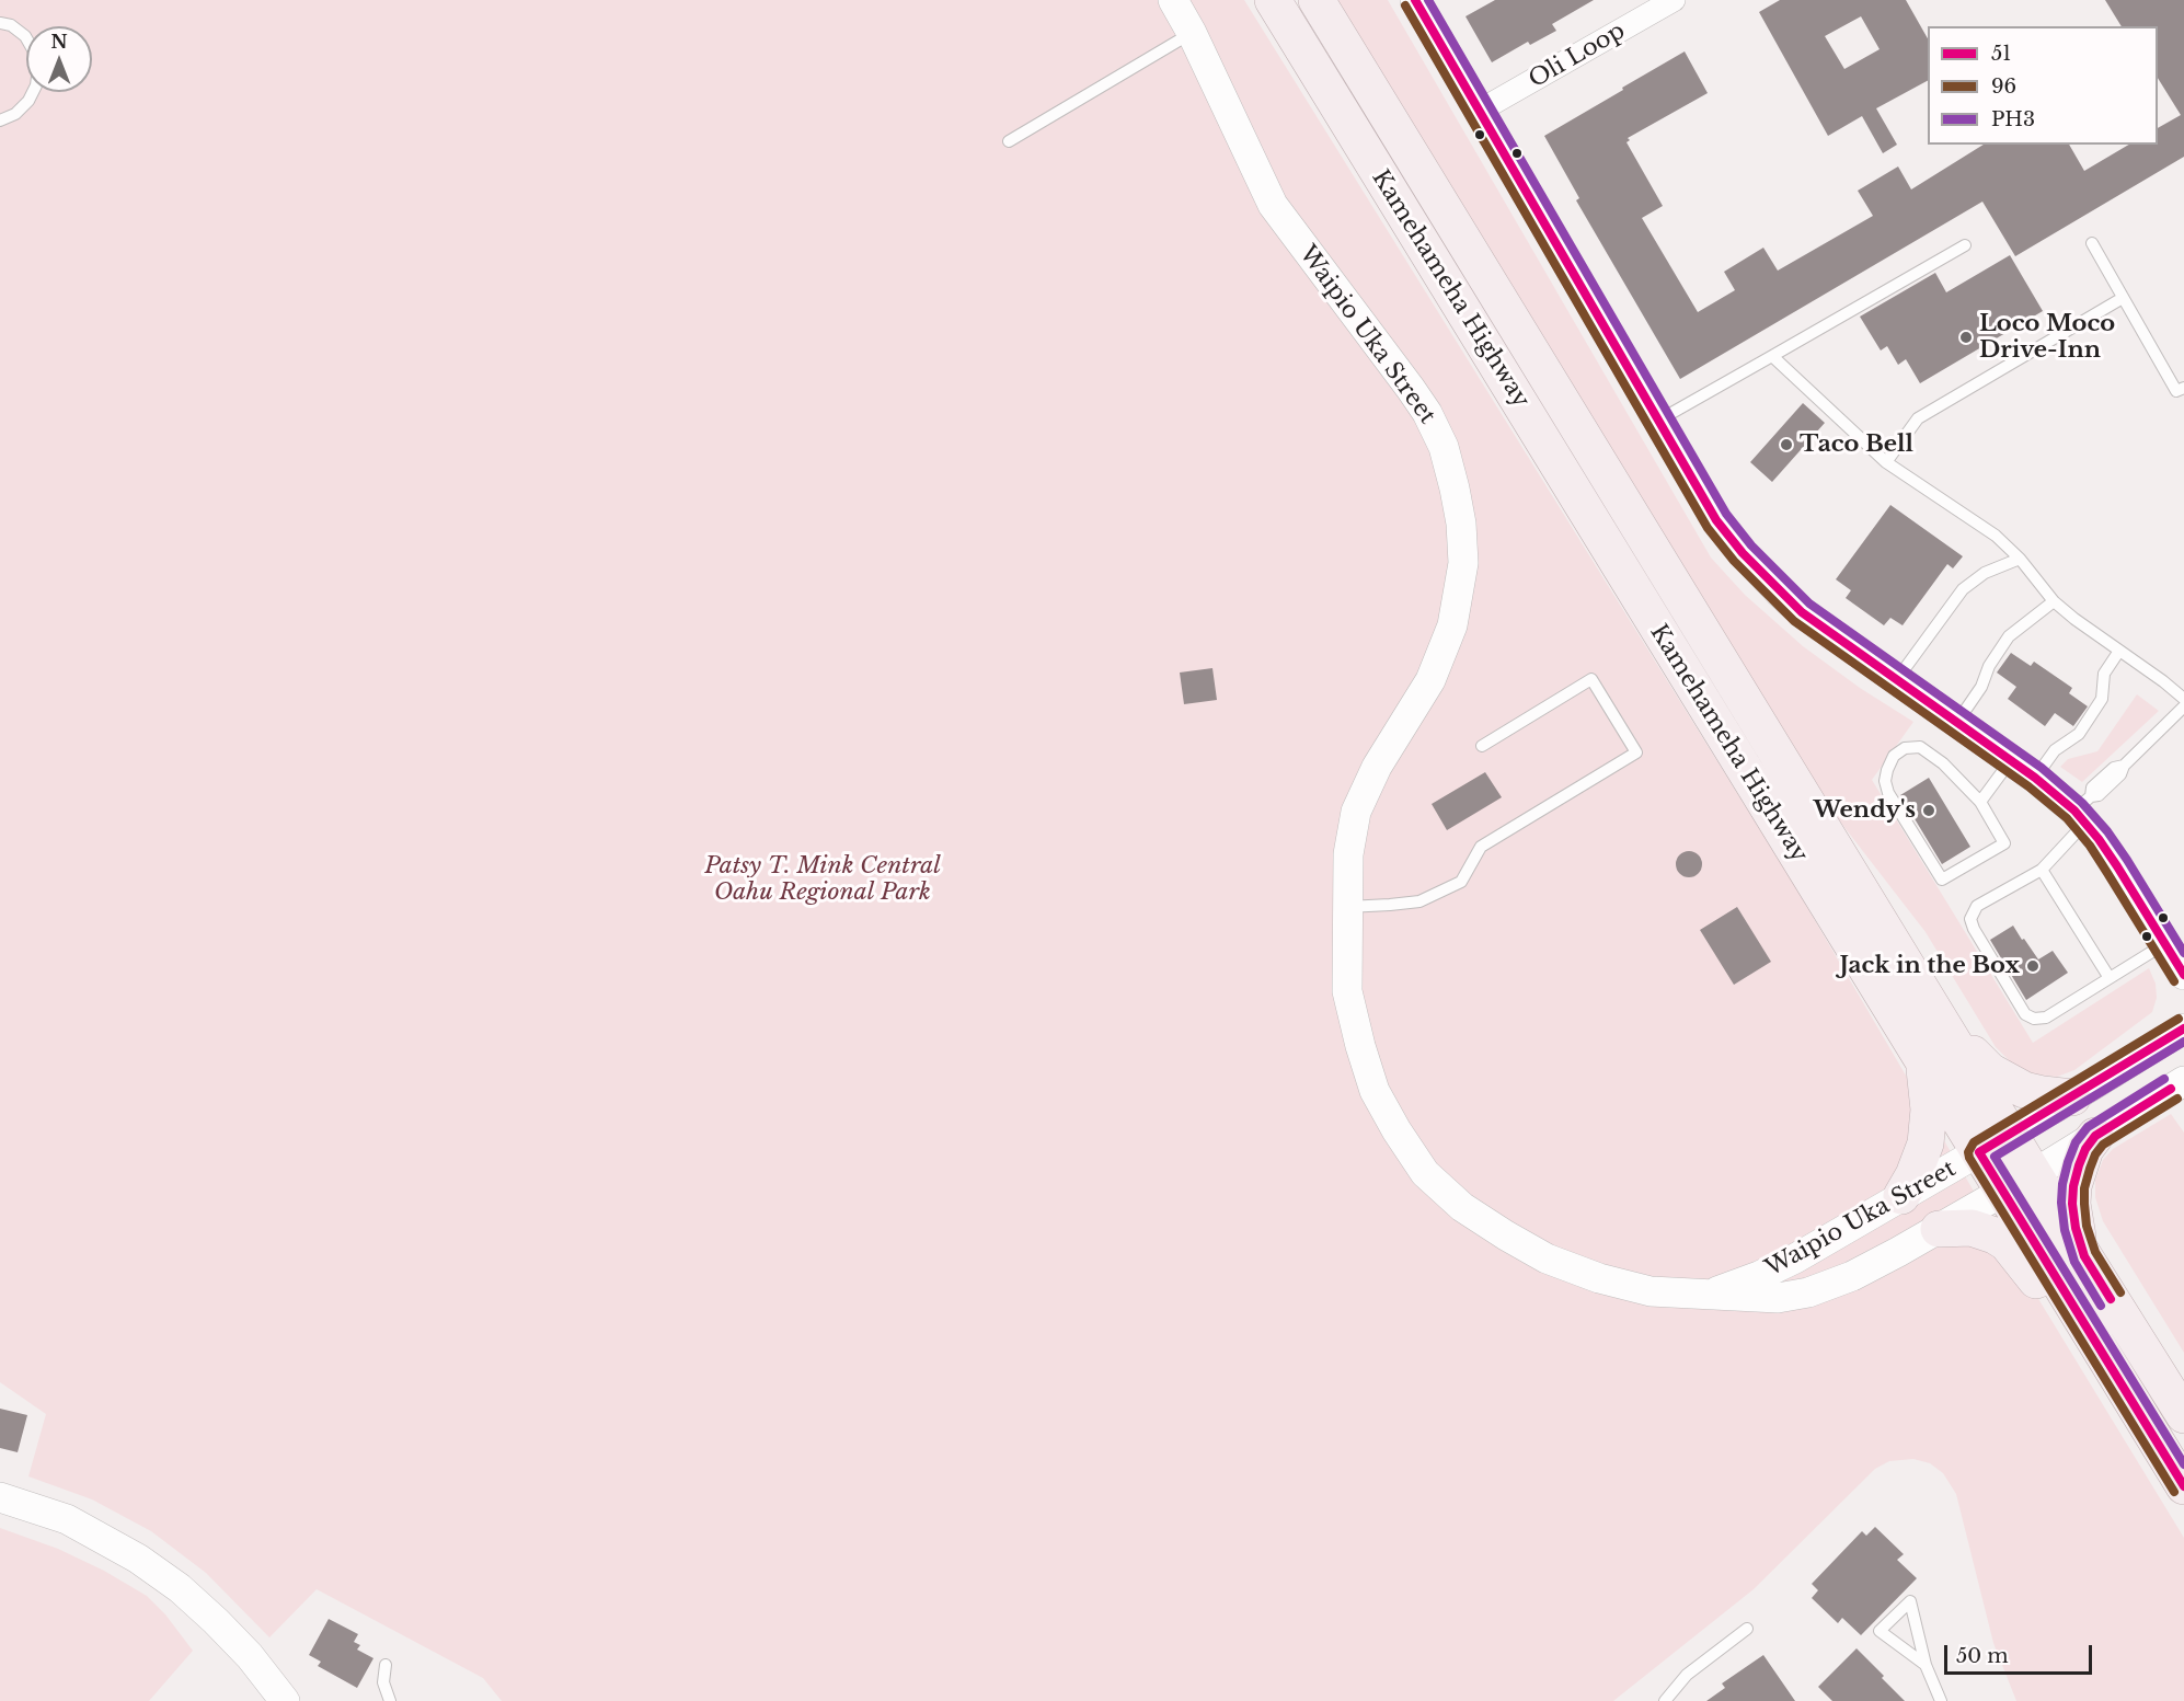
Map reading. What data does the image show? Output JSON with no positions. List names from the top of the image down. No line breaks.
{"streets":{"main road":["Kamehameha Highway"],"street":["Oli Loop","Waipio Uka Street"]},"crossings":[["Kamehameha Highway","Waipio Uka Street"]],"parks":["Patsy T. Mink Central Oahu Regional Park"],"places":["Loco Moco Drive-Inn","Taco Bell","Wendy's","Jack in the Box"],"lines":["transit line 51","transit line PH3","transit line 96"],"legend":["51","96","PH3"],"scale_bar":"50 m","north":"top"}
